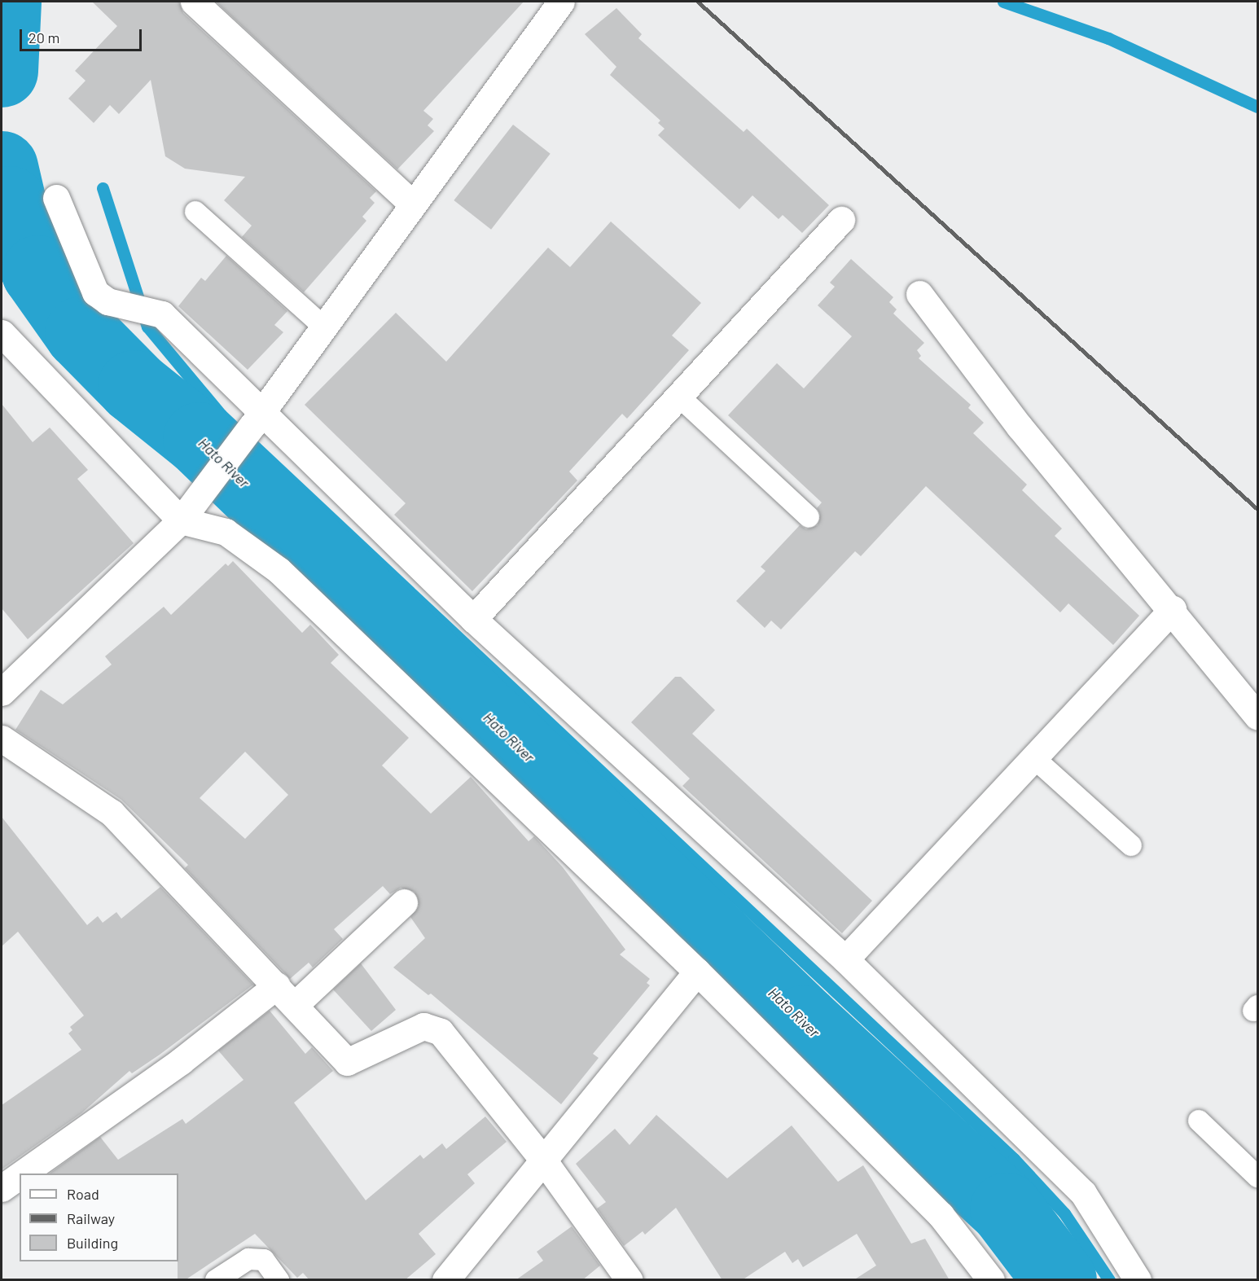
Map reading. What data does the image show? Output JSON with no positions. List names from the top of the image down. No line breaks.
{"water":["Hato River"],"legend":["Road","Railway","Building"],"scale_bar":"20 m"}
